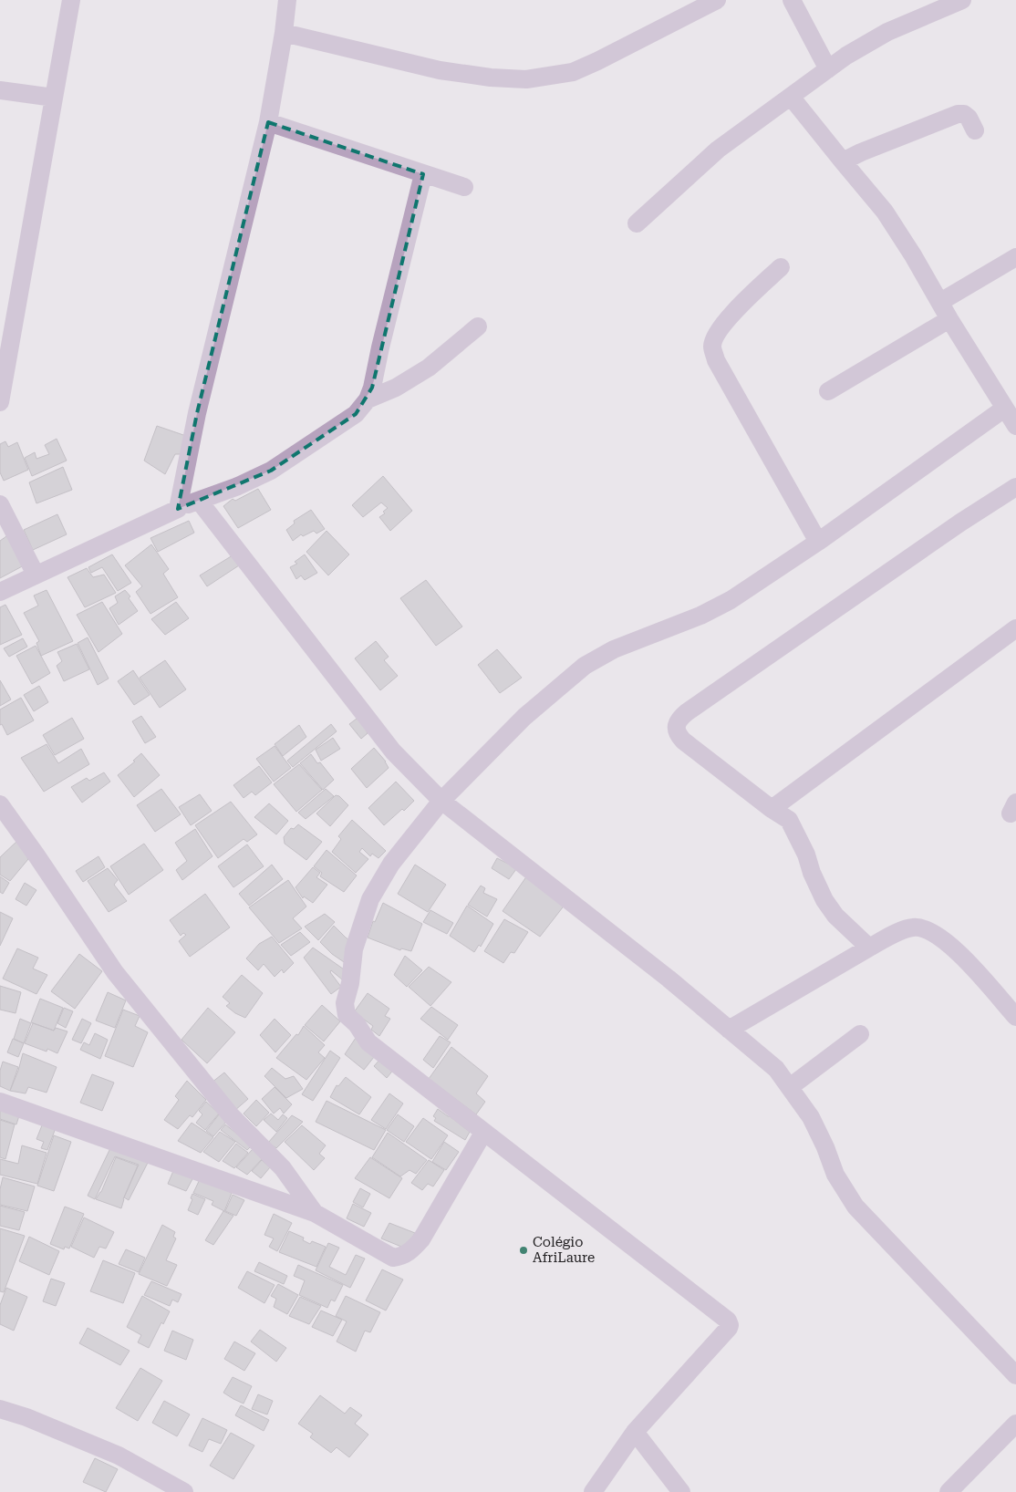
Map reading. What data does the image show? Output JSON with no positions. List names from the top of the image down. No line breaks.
{"places":["Colégio AfriLaure"]}
